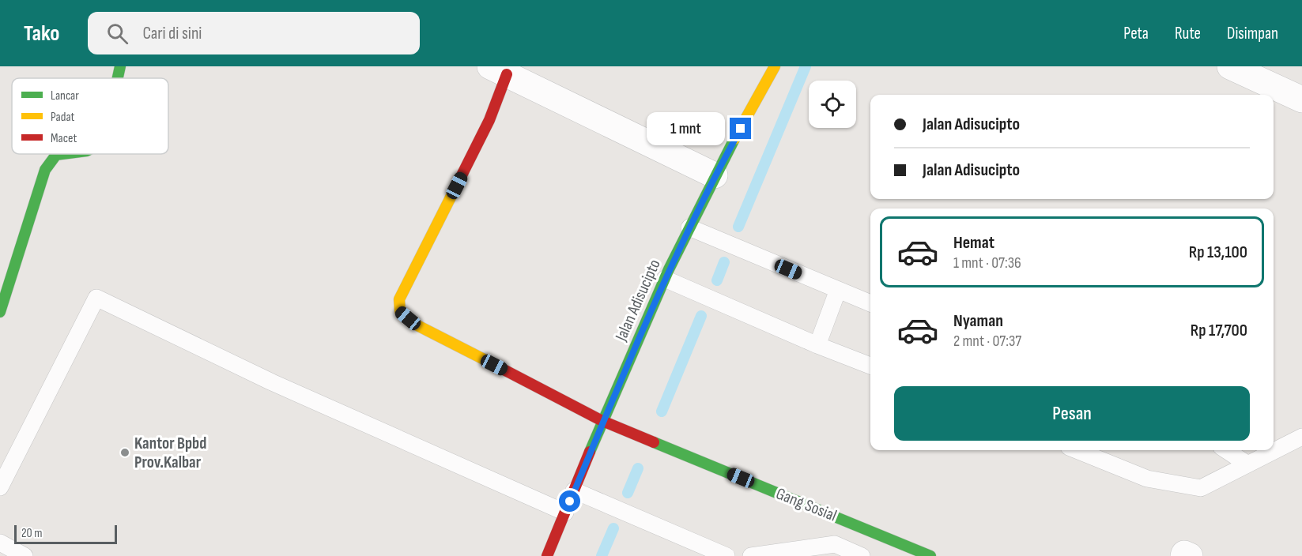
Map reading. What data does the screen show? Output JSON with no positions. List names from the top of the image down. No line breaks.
{"streets":{"street":["Jalan Adisucipto","Gang Sosial"]},"crossings":[["Jalan Adisucipto","Gang Sosial"]],"places":["Kantor Bpbd Prov.Kalbar"],"legend":["Lancar","Padat","Macet"],"scale_bar":"20 m","page":{"header":"Tako","search":"Cari di sini","nav":["Peta","Rute","Disimpan"],"banner":["Jalan Adisucipto","Jalan Adisucipto"],"bubble":"1 mnt","list":[{"name":"Hemat","note":"1 mnt · 07:36","value":"Rp 13,100"},{"name":"Nyaman","note":"2 mnt · 07:37","value":"Rp 17,700"}],"buttons":"Pesan","scale":"20 m"}}
